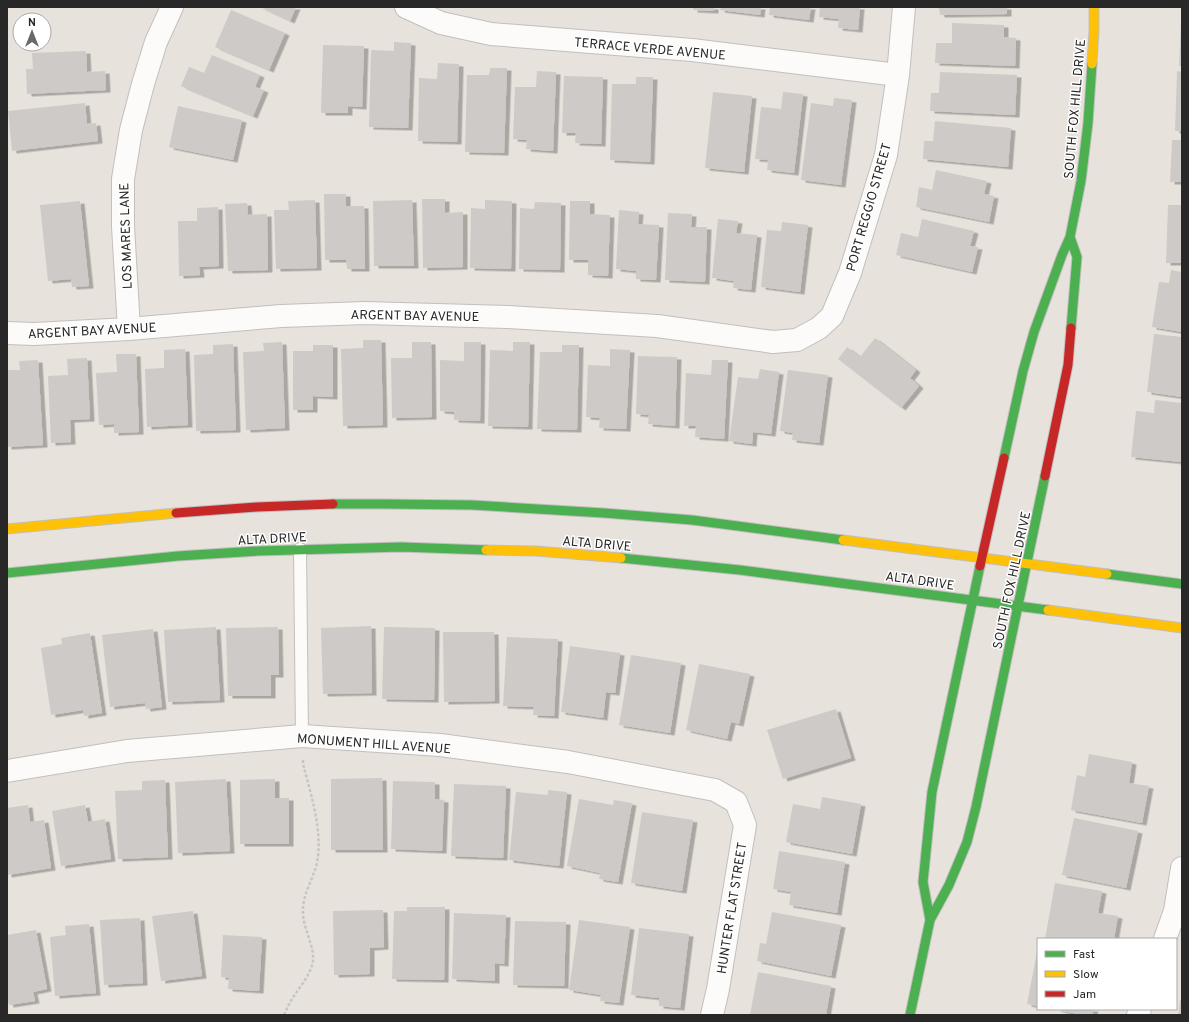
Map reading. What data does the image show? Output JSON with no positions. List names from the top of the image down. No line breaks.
{"streets":{"main road":["SOUTH FOX HILL DRIVE","ALTA DRIVE"],"street":["TERRACE VERDE AVENUE","PORT REGGIO STREET","LOS MARES LANE","ARGENT BAY AVENUE","MONUMENT HILL AVENUE","HUNTER FLAT STREET"]},"crossings":[["TERRACE VERDE AVENUE","PORT REGGIO STREET"],["SOUTH FOX HILL DRIVE","ALTA DRIVE"],["PORT REGGIO STREET","ARGENT BAY AVENUE"],["LOS MARES LANE","ARGENT BAY AVENUE"],["MONUMENT HILL AVENUE","HUNTER FLAT STREET"]],"legend":["Fast","Slow","Jam"],"north":"top"}
